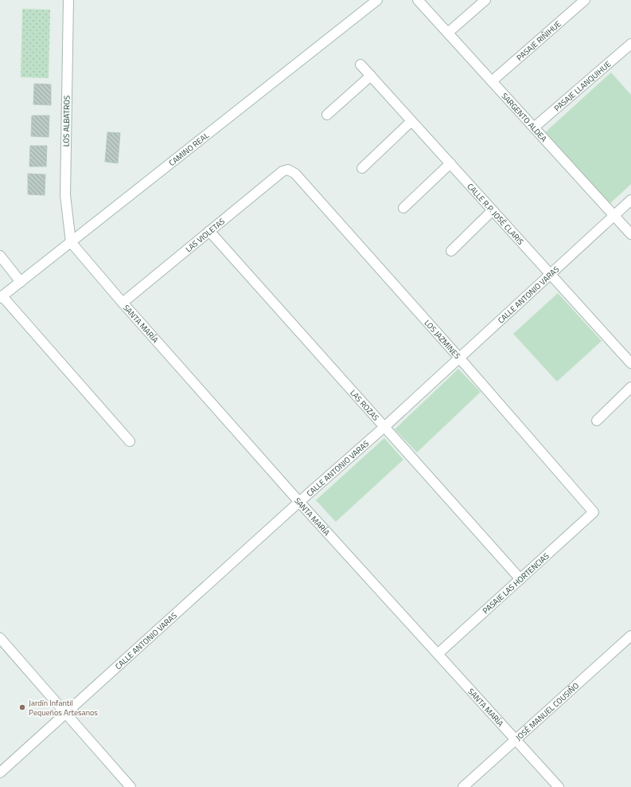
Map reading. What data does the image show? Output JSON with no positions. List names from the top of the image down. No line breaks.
{"streets":{"street":["PASAJE RIÑIHUE","PASAJE LLANQUIHUE","SARGENTO ALDEA","LOS ALBATROS","CAMINO REAL","CALLE R.P. JOSÉ CLARIS","LAS VIOLETAS","CALLE ANTONIO VARAS","SANTA MARÍA","LOS JAZMINES","LAS ROZAS","PASAJE LAS HORTENCIAS","JOSÉ MANUEL COUSIÑO"]},"crossings":[["PASAJE RIÑIHUE","SARGENTO ALDEA"],["PASAJE LLANQUIHUE","SARGENTO ALDEA"],["SARGENTO ALDEA","CALLE ANTONIO VARAS"],["LOS ALBATROS","CAMINO REAL"],["LOS ALBATROS","SANTA MARÍA"],["CAMINO REAL","SANTA MARÍA"],["CALLE R.P. JOSÉ CLARIS","CALLE ANTONIO VARAS"],["LAS VIOLETAS","SANTA MARÍA"],["LAS VIOLETAS","LOS JAZMINES"],["LAS VIOLETAS","LAS ROZAS"],["CALLE ANTONIO VARAS","SANTA MARÍA"],["CALLE ANTONIO VARAS","LOS JAZMINES"],["CALLE ANTONIO VARAS","LAS ROZAS"],["SANTA MARÍA","PASAJE LAS HORTENCIAS"],["SANTA MARÍA","JOSÉ MANUEL COUSIÑO"],["LOS JAZMINES","PASAJE LAS HORTENCIAS"],["LAS ROZAS","PASAJE LAS HORTENCIAS"]],"places":["Jardín Infantil Pequeños Artesanos"]}
